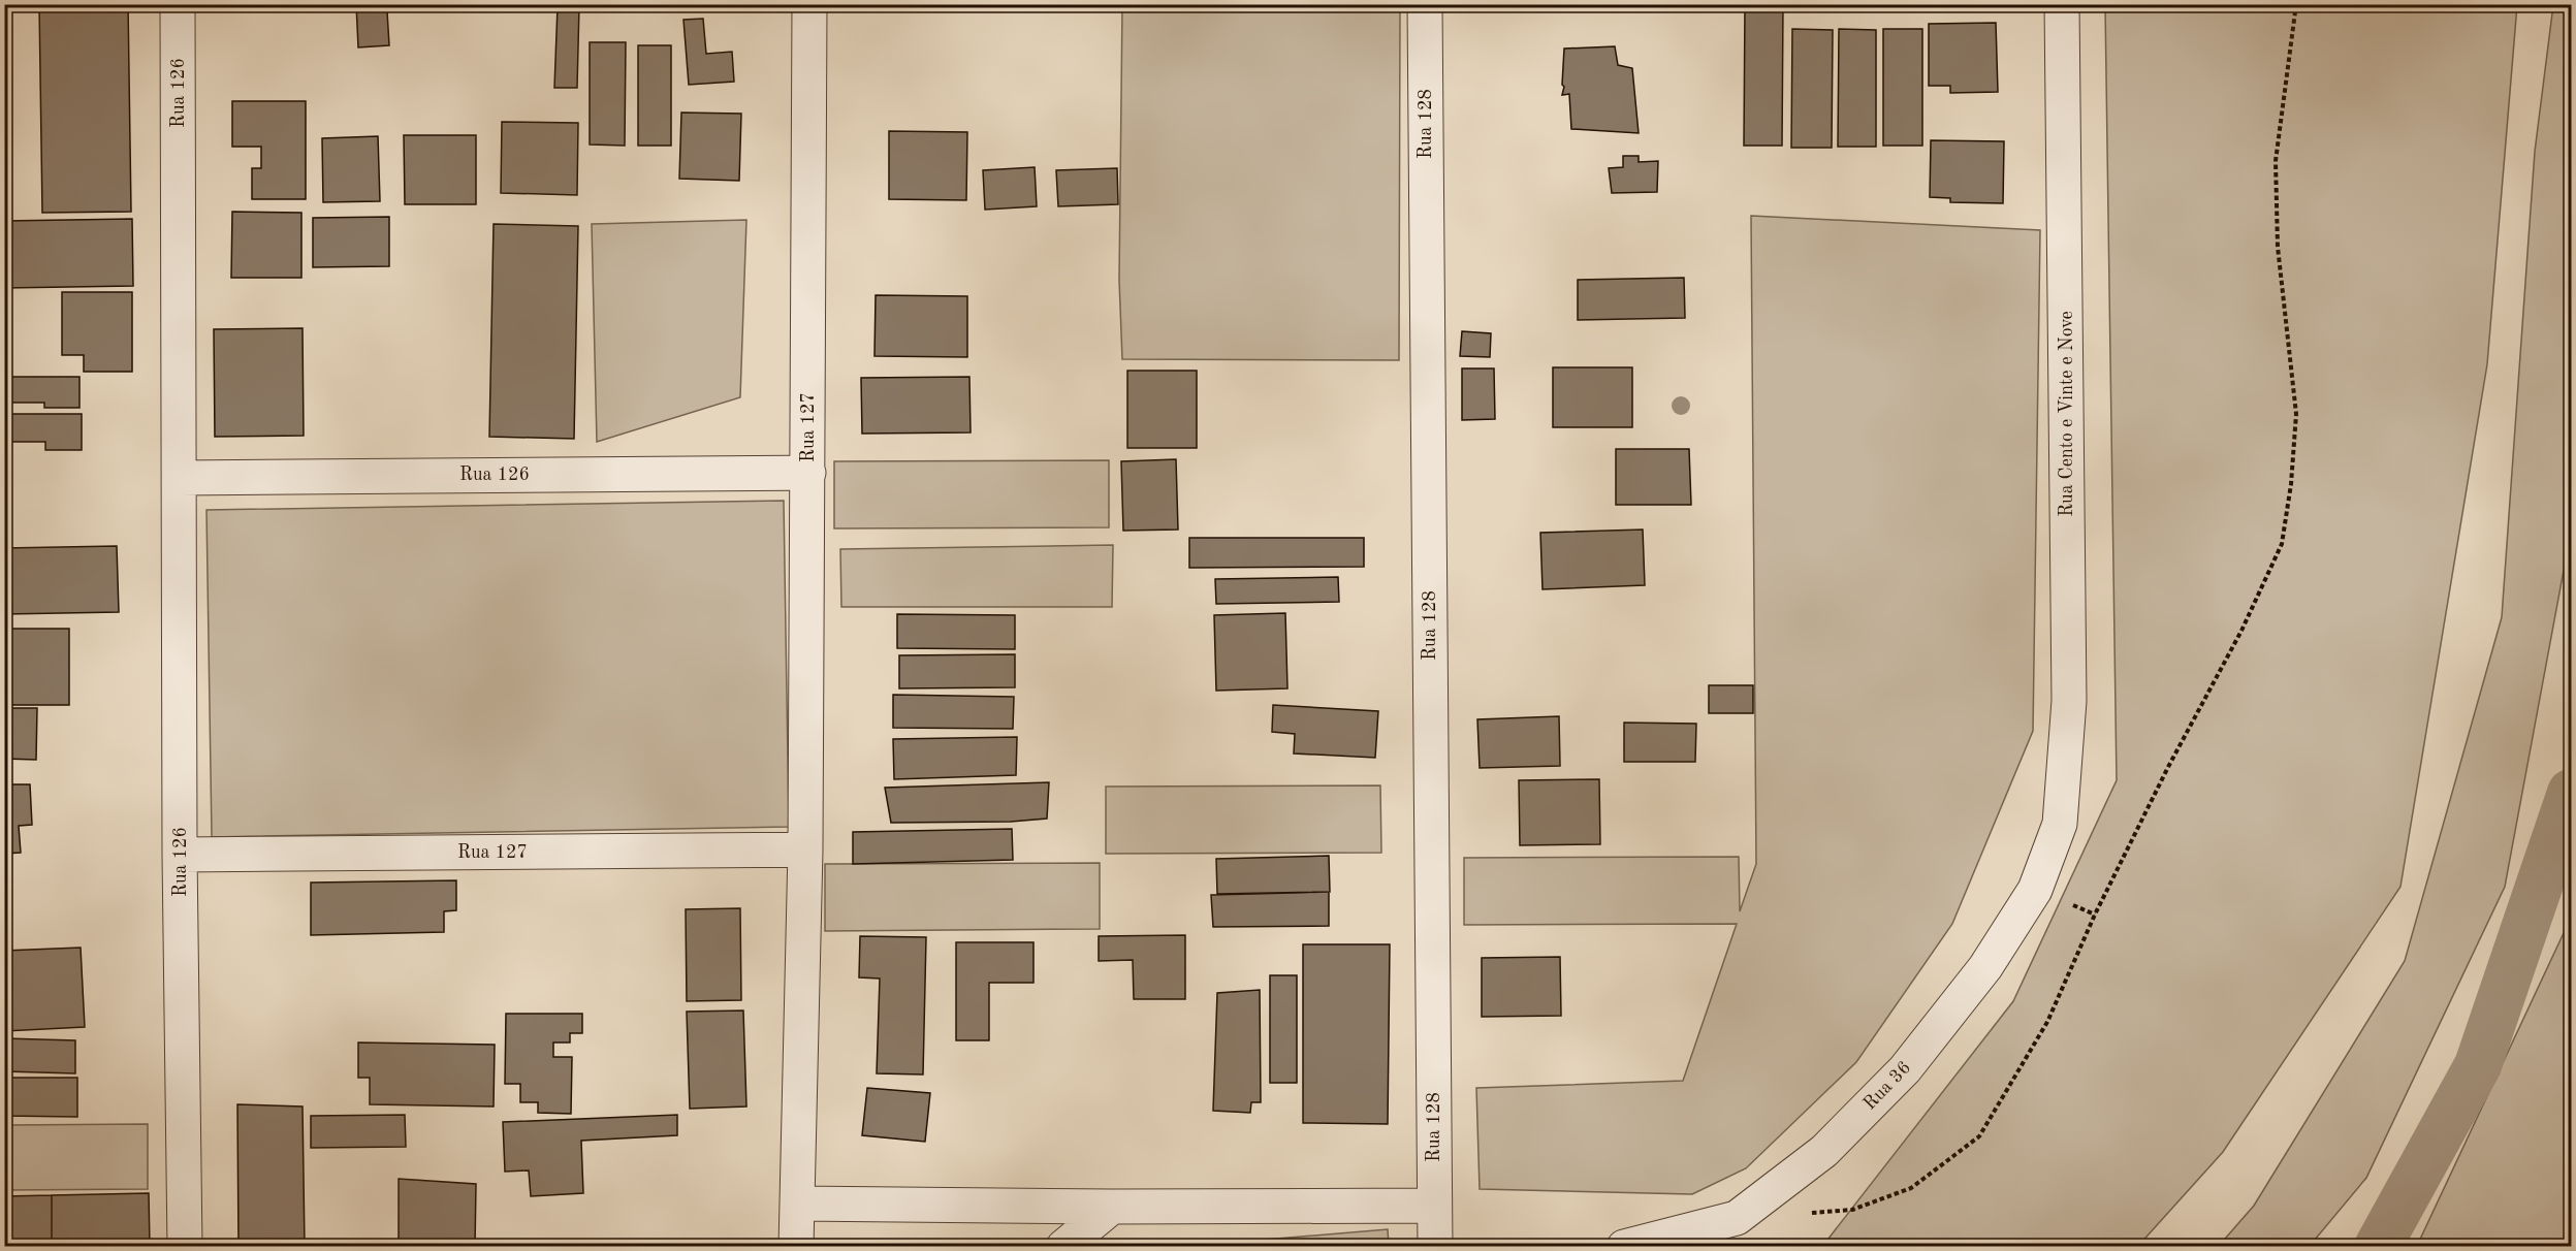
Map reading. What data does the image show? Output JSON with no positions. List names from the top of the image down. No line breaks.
{"streets":{"street":["Rua 126","Rua 128","Rua Cento e Vinte e Nove","Rua 127","Rua 36"]},"crossings":[["Rua 126","Rua 127"],["Rua Cento e Vinte e Nove","Rua 36"]]}
